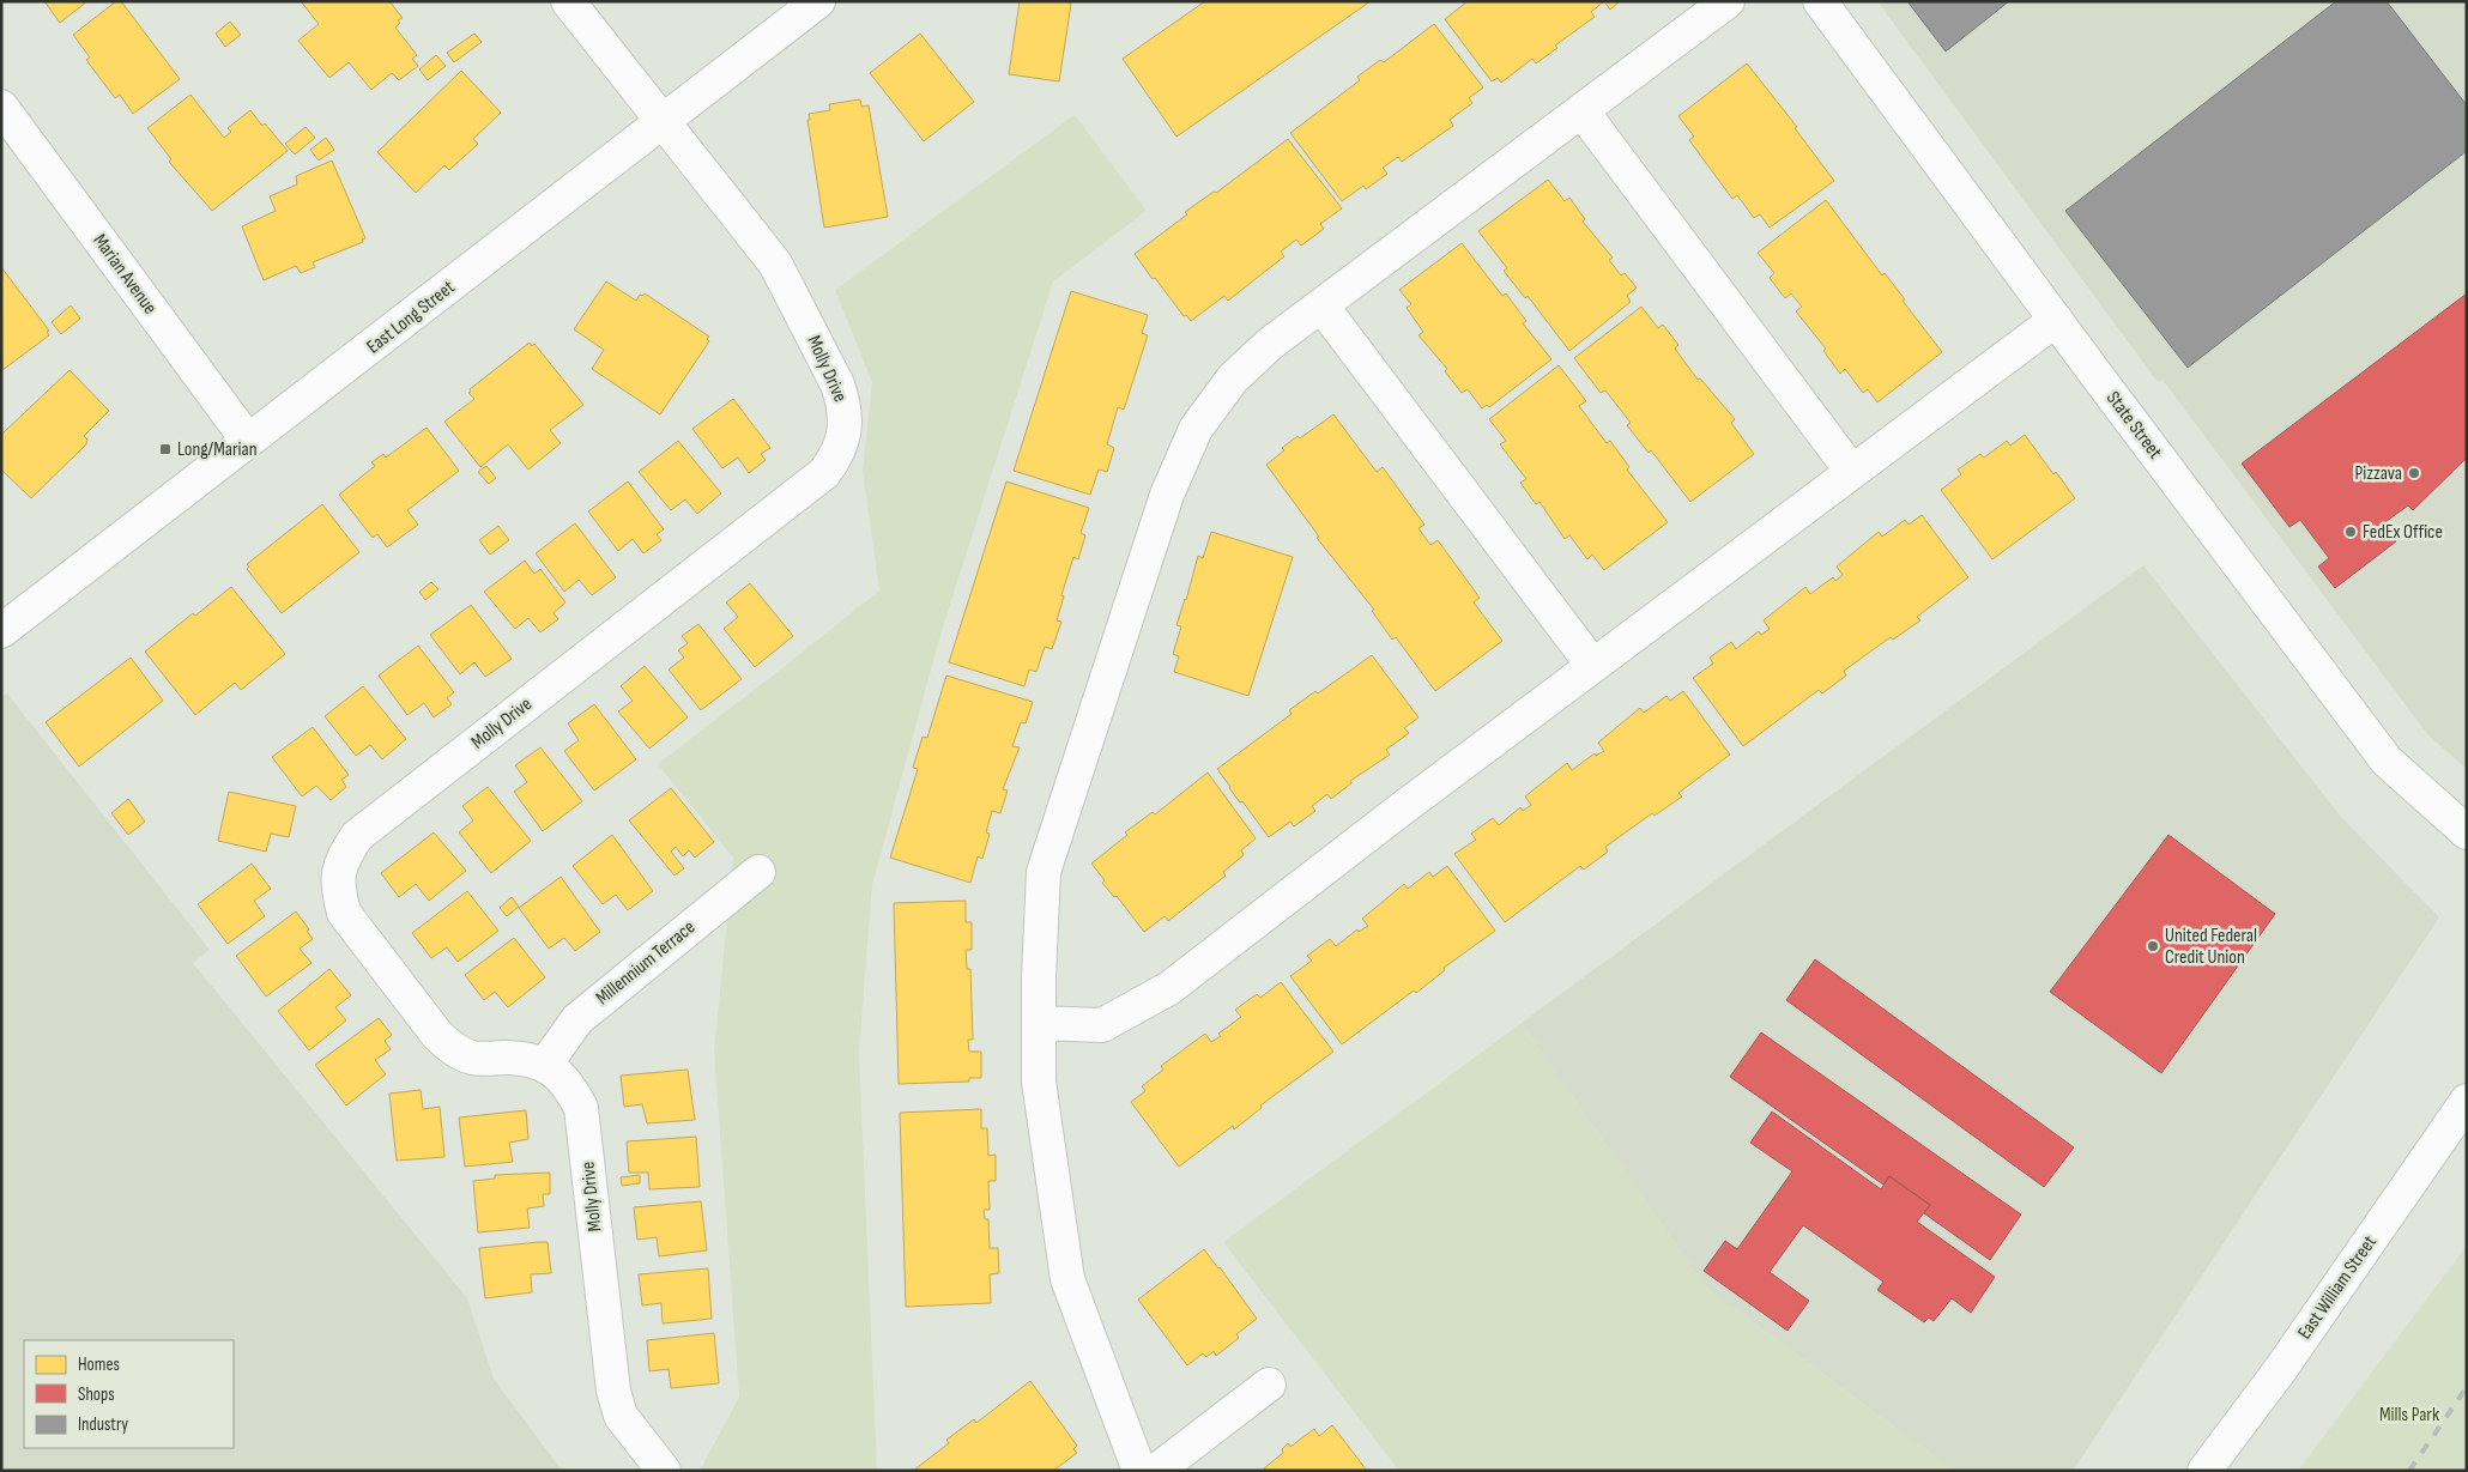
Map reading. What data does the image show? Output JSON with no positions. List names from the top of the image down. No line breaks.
{"streets":{"street":["Marian Avenue","East Long Street","Molly Drive","State Street","Millennium Terrace","East William Street"]},"crossings":[["Marian Avenue","East Long Street"],["East Long Street","Molly Drive"],["Molly Drive","Millennium Terrace"]],"parks":["Mills Park"],"places":{"transit":["Long/Marian"],"other":["Pizzava","FedEx Office","United Federal Credit Union"]},"legend":["Homes","Shops","Industry"]}
